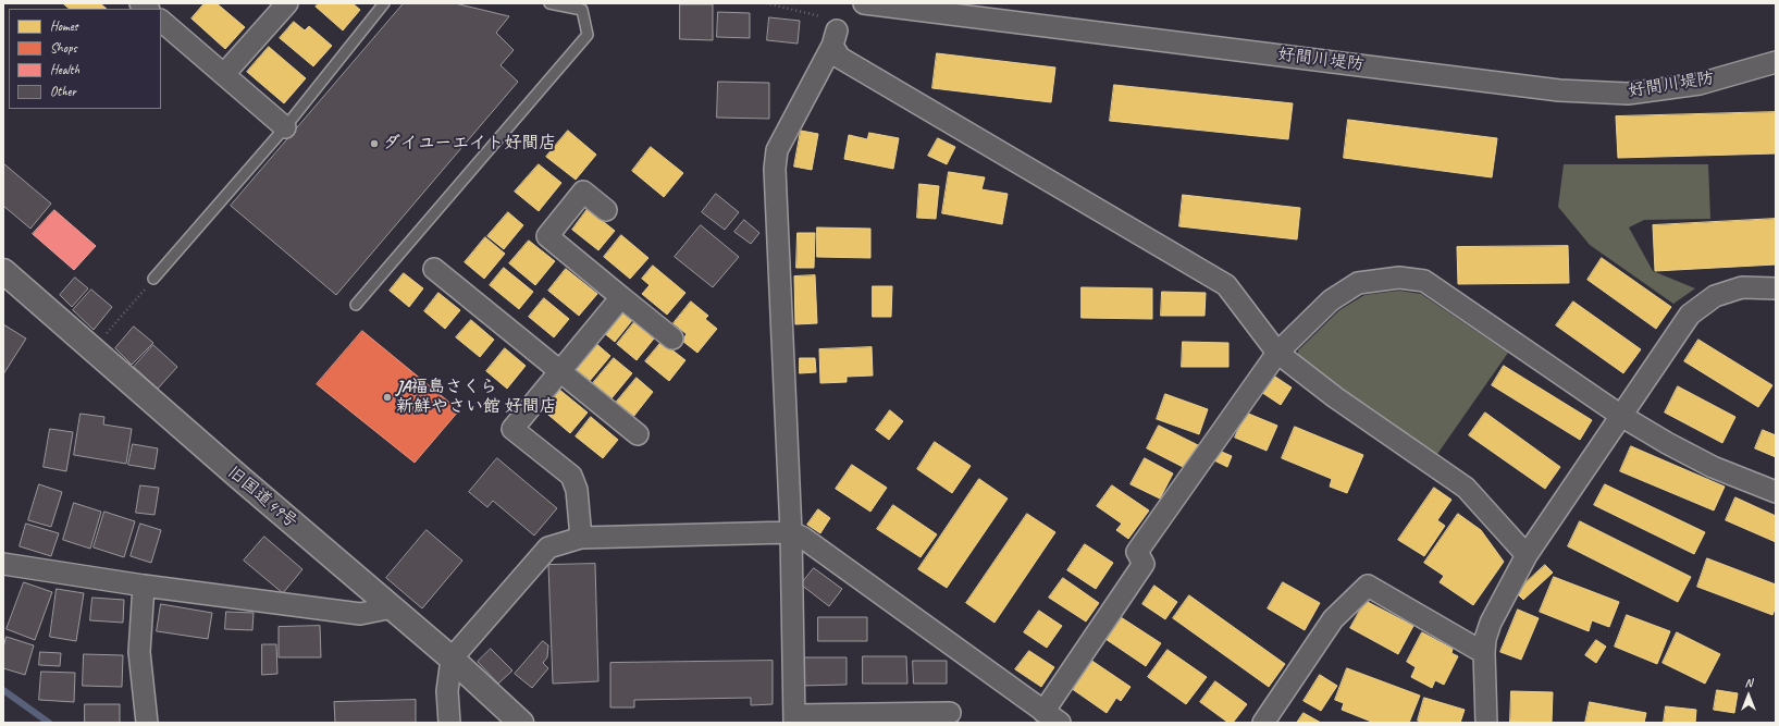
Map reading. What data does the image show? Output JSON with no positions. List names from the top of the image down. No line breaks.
{"streets":{"street":["好間川堤防","旧国道49号"]},"places":["ダイユーエイト好間店","JA福島さくら 新鮮やさい館 好間店"],"legend":["Homes","Shops","Health","Other"],"north":"top"}
